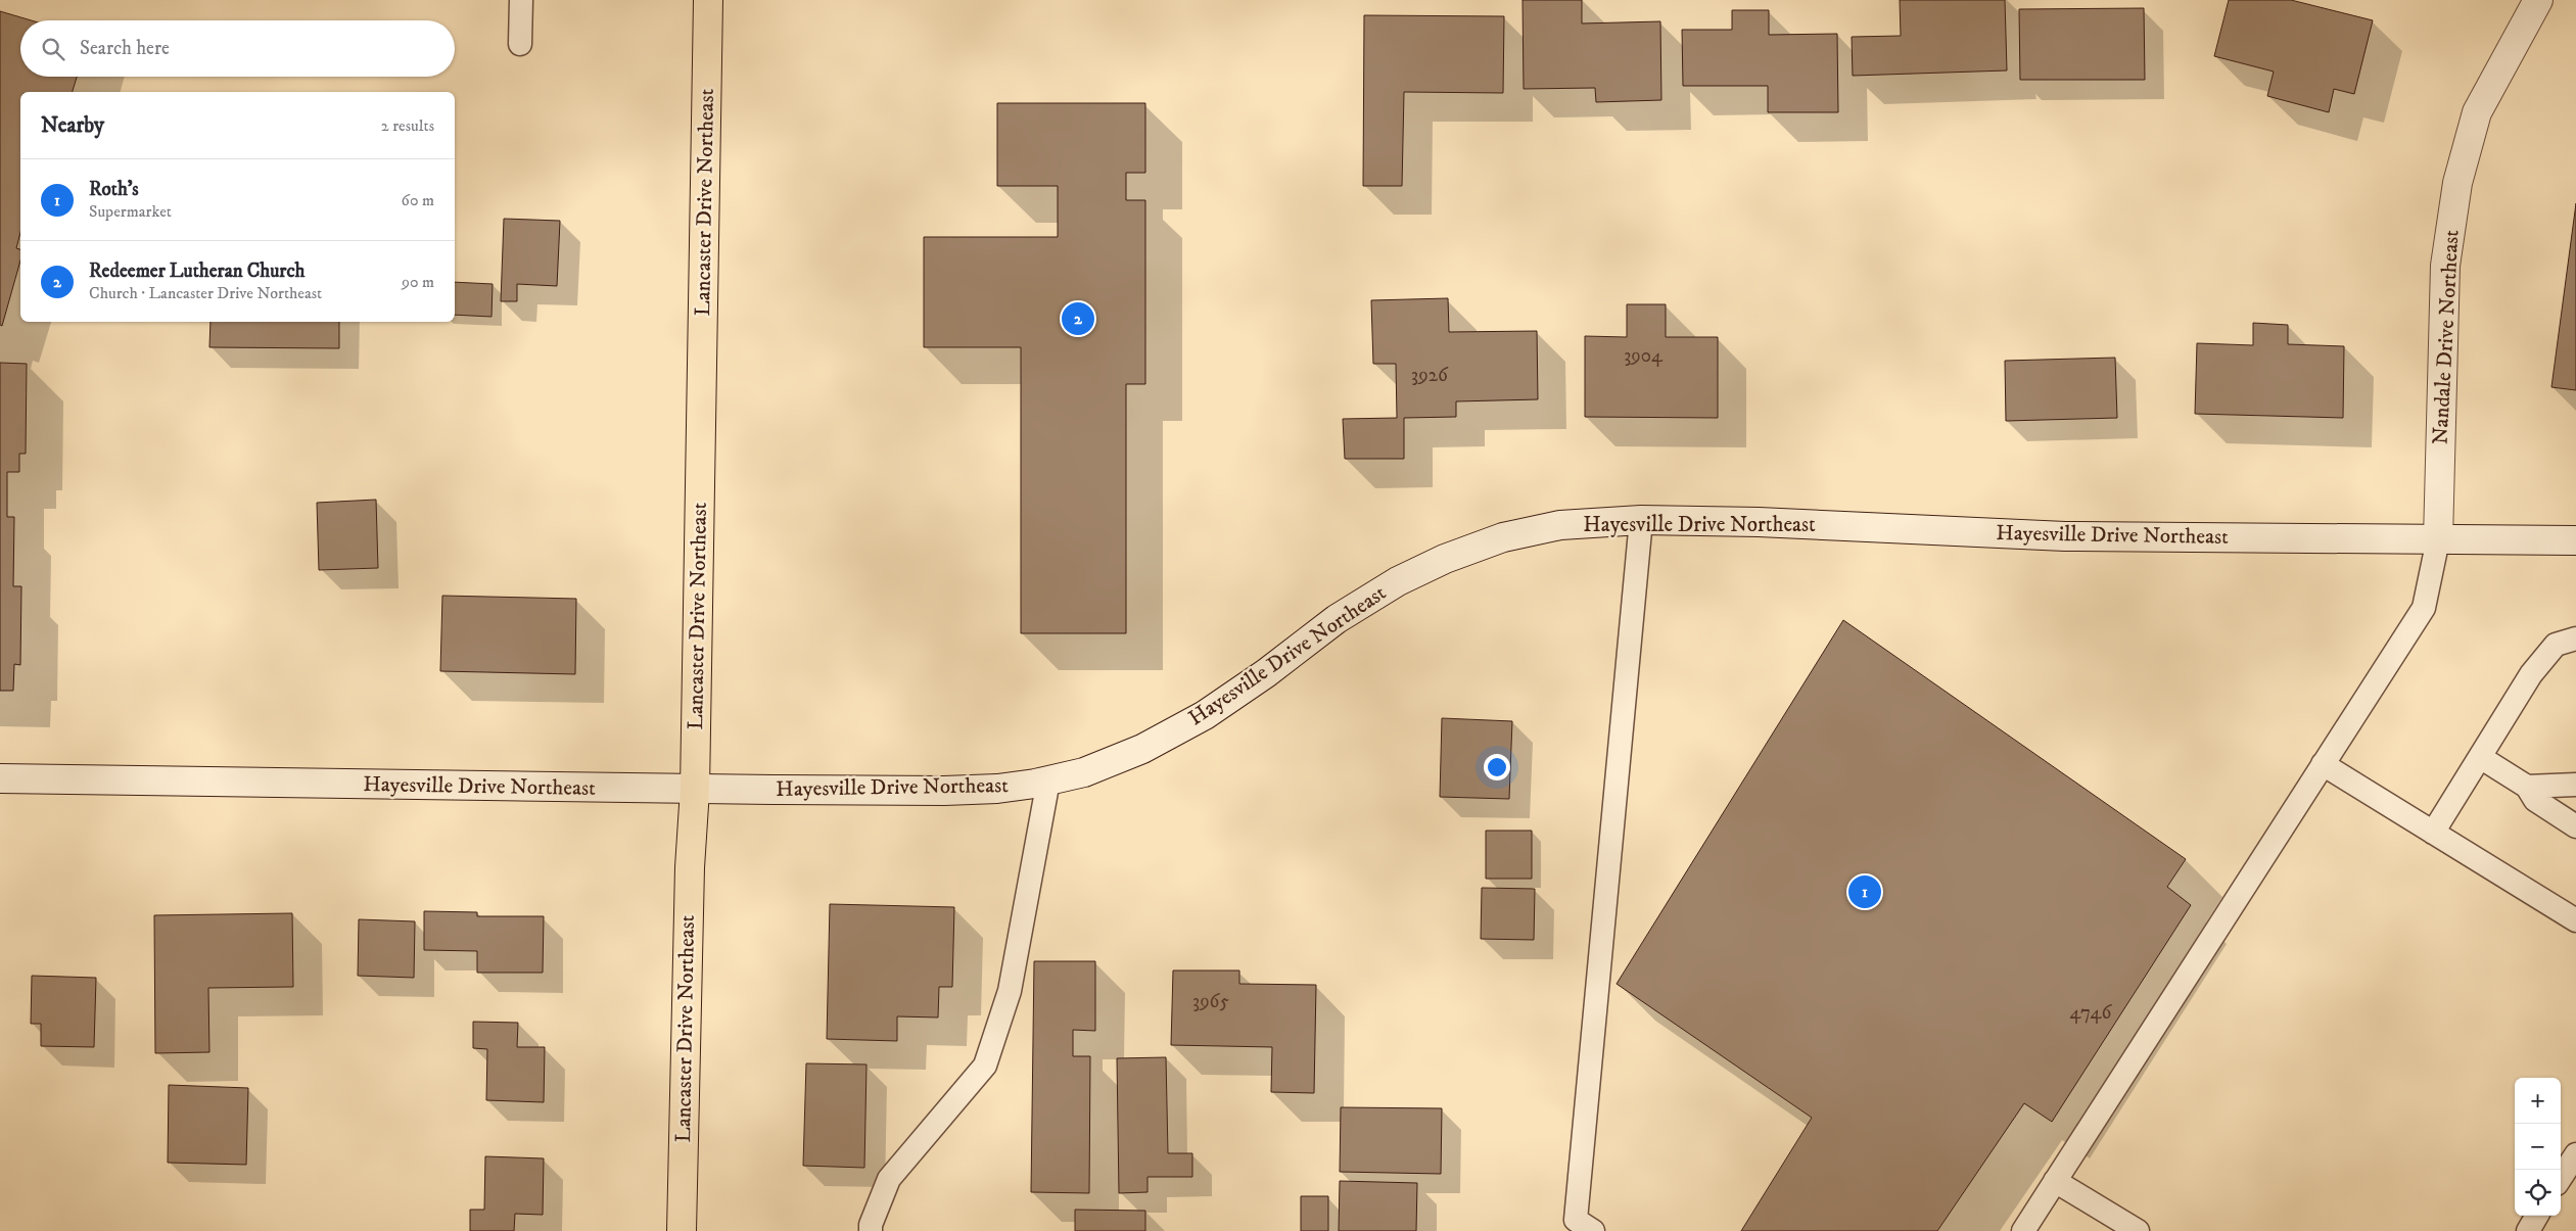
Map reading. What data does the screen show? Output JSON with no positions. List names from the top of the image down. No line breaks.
{"streets":{"main road":["Lancaster Drive Northeast"],"street":["Nandale Drive Northeast","Hayesville Drive Northeast"]},"crossings":[["Lancaster Drive Northeast","Hayesville Drive Northeast"],["Nandale Drive Northeast","Hayesville Drive Northeast"]],"house_numbers":["3904","3926","3965","4746"],"page":{"search":"Search here","heading":["Nearby","2 results"],"list":[{"mark":"1","name":"Roth's","note":"Supermarket","value":"60 m"},{"mark":"2","name":"Redeemer Lutheran Church","note":"Church · Lancaster Drive Northeast","value":"90 m"}],"pins":["2","1"],"map_buttons":["+","−"]}}
